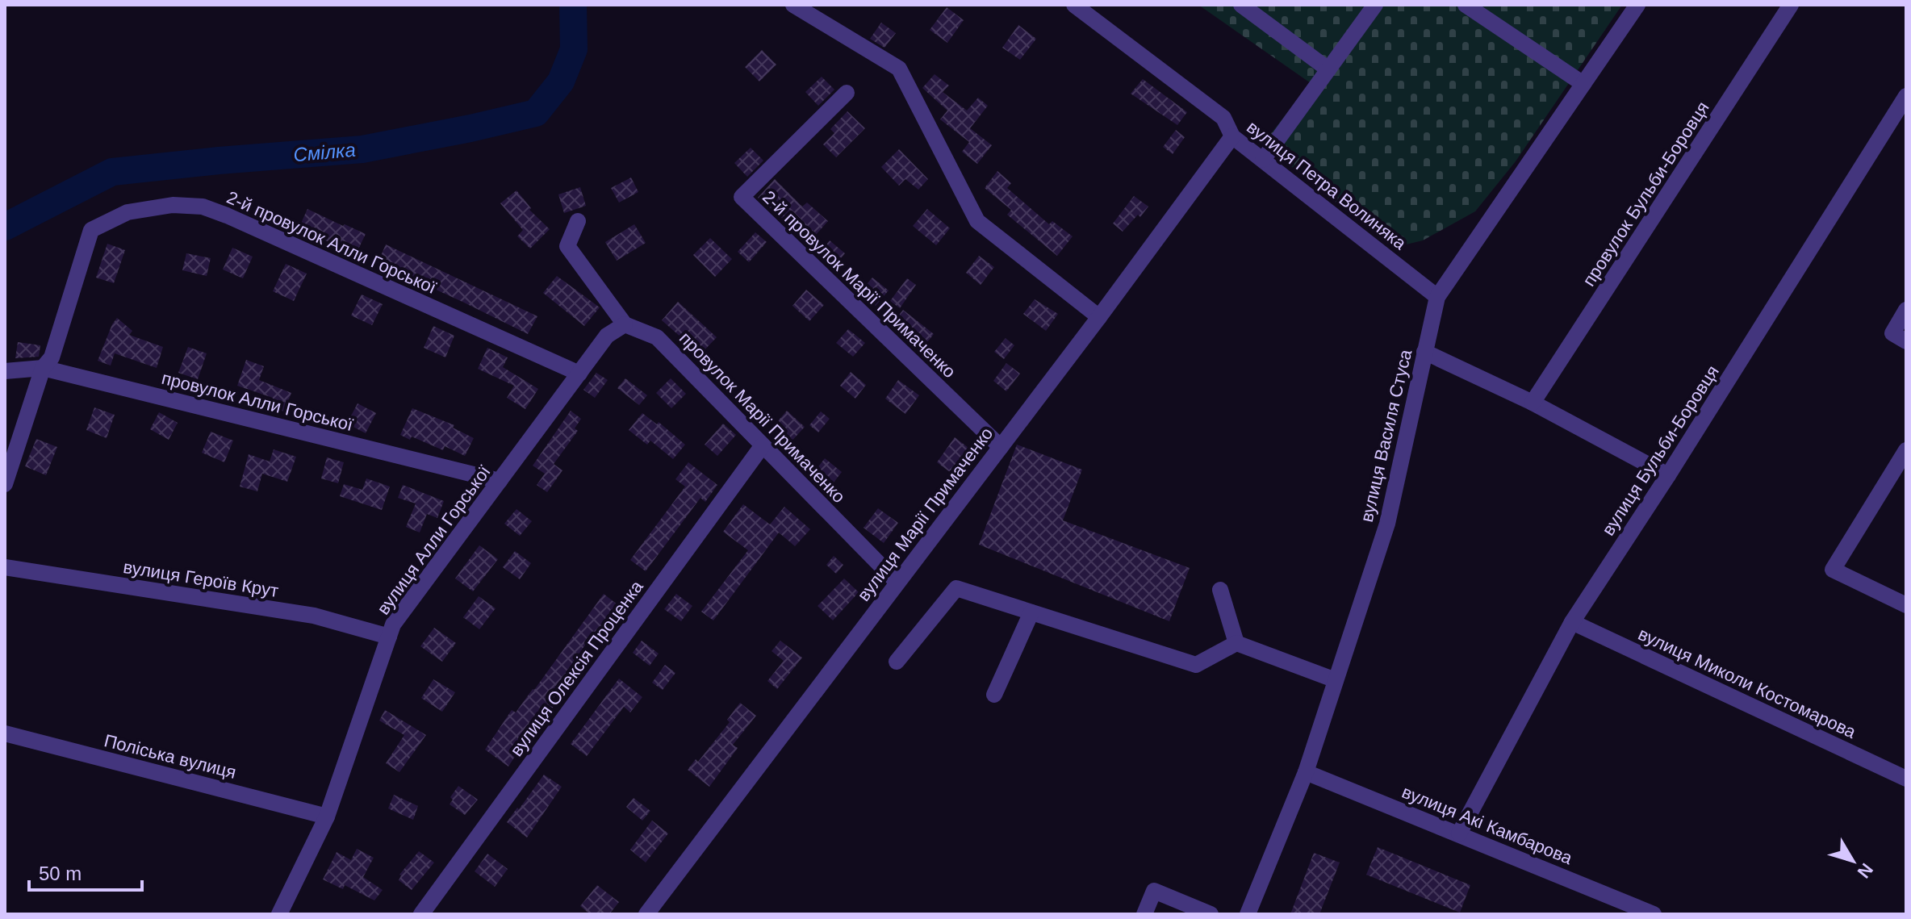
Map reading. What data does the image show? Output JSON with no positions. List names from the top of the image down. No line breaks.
{"streets":{"street":["вулиця Петра Волиняка","провулок Бульби-Боровця","2-й провулок Алли Горської","2-й провулок Марії Примаченко","провулок Алли Горської","провулок Марії Примаченко","вулиця Василя Стуса","вулиця Бульби-Боровця","вулиця Марії Примаченко","вулиця Алли Горської","вулиця Героїв Крут","вулиця Олексія Проценка","вулиця Миколи Костомарова","Поліська вулиця","вулиця Акі Камбарова"]},"crossings":[["вулиця Петра Волиняка","вулиця Василя Стуса"],["вулиця Петра Волиняка","вулиця Марії Примаченко"],["2-й провулок Алли Горської","провулок Алли Горської"],["2-й провулок Алли Горської","вулиця Алли Горської"],["2-й провулок Марії Примаченко","вулиця Марії Примаченко"],["провулок Алли Горської","вулиця Алли Горської"],["провулок Марії Примаченко","вулиця Марії Примаченко"],["провулок Марії Примаченко","вулиця Алли Горської"],["провулок Марії Примаченко","вулиця Олексія Проценка"],["вулиця Василя Стуса","вулиця Акі Камбарова"],["вулиця Бульби-Боровця","вулиця Миколи Костомарова"],["вулиця Бульби-Боровця","вулиця Акі Камбарова"],["вулиця Алли Горської","вулиця Героїв Крут"],["вулиця Алли Горської","Поліська вулиця"]],"water":["Смілка"],"scale_bar":"50 m","north":"bottom right"}
